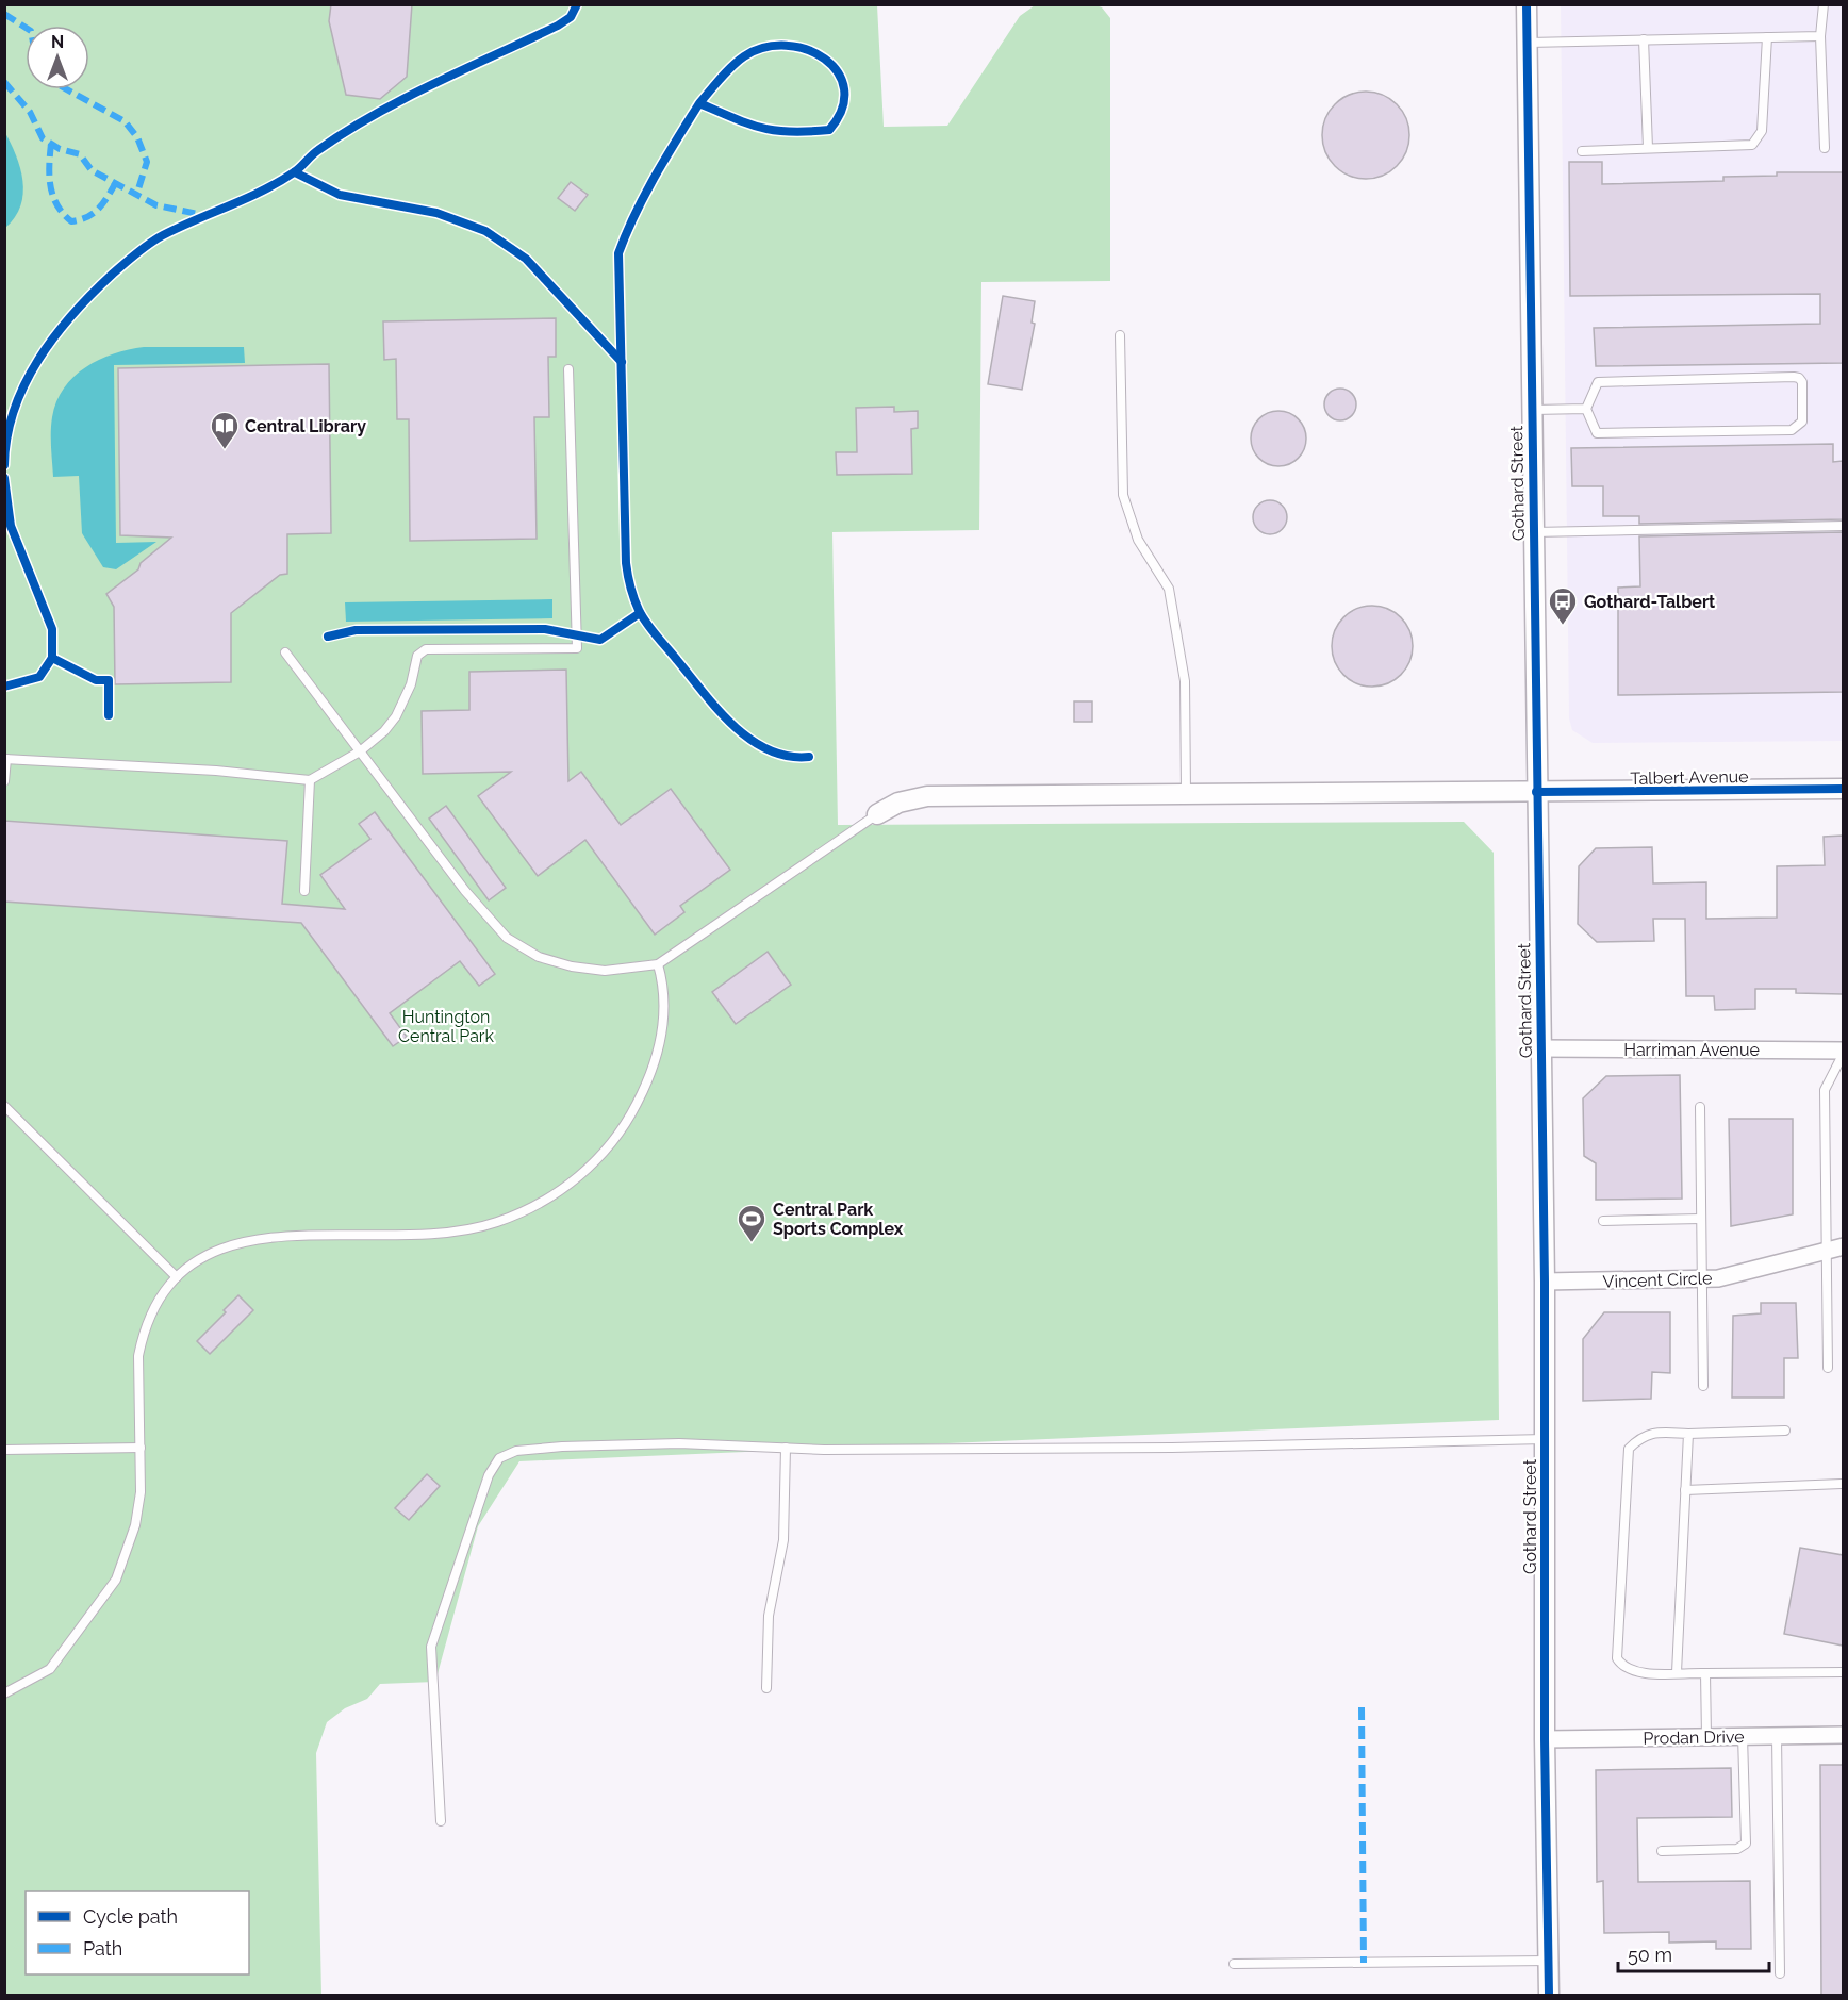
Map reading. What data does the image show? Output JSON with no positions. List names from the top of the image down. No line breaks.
{"streets":{"street":["Gothard Street","Talbert Avenue","Harriman Avenue","Vincent Circle","Prodan Drive"]},"crossings":[["Gothard Street","Talbert Avenue"],["Gothard Street","Harriman Avenue"],["Gothard Street","Vincent Circle"],["Gothard Street","Prodan Drive"]],"parks":["Huntington Central Park"],"places":{"library":["Central Library"],"bus stop":["Gothard-Talbert"],"sports":["Central Park Sports Complex"]},"legend":["Cycle path","Path"],"scale_bar":"50 m","north":"top"}
